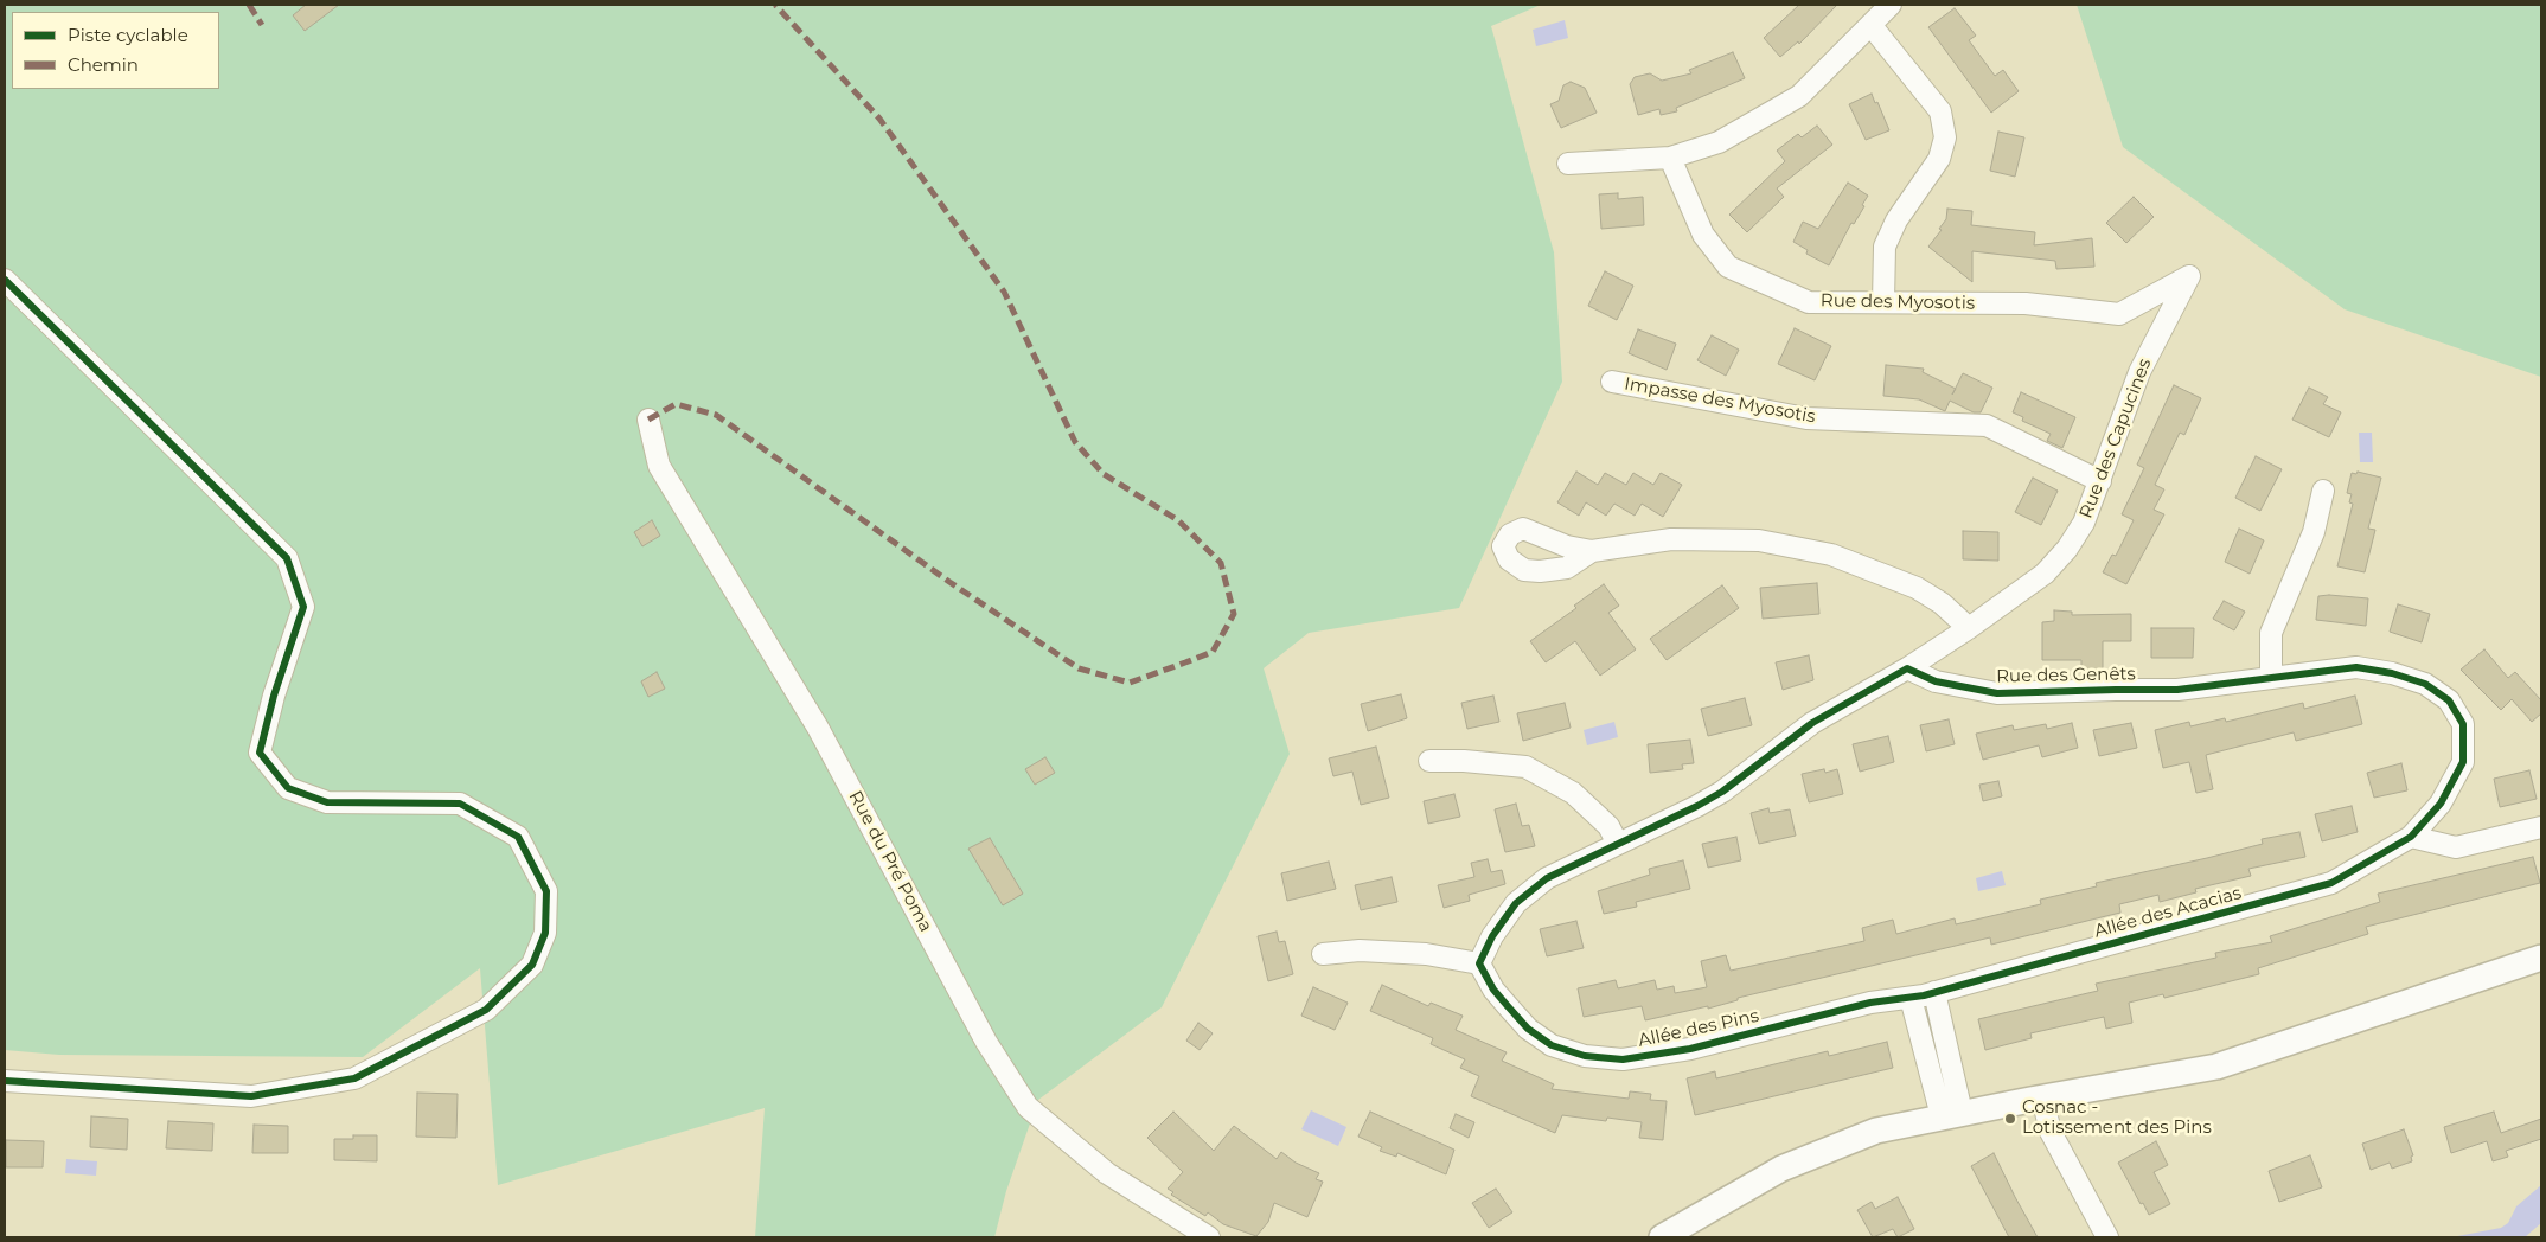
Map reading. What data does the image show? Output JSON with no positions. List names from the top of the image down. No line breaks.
{"streets":{"street":["Rue des Myosotis","Impasse des Myosotis","Rue des Capucines","Rue des Genêts","Rue du Pré Poma","Allée des Acacias","Allée des Pins"]},"crossings":[["Rue des Myosotis","Rue des Capucines"],["Impasse des Myosotis","Rue des Capucines"],["Rue des Capucines","Rue des Genêts"],["Rue des Genêts","Allée des Acacias"],["Allée des Acacias","Allée des Pins"]],"places":["Cosnac - Lotissement des Pins"],"legend":["Piste cyclable","Chemin"]}
